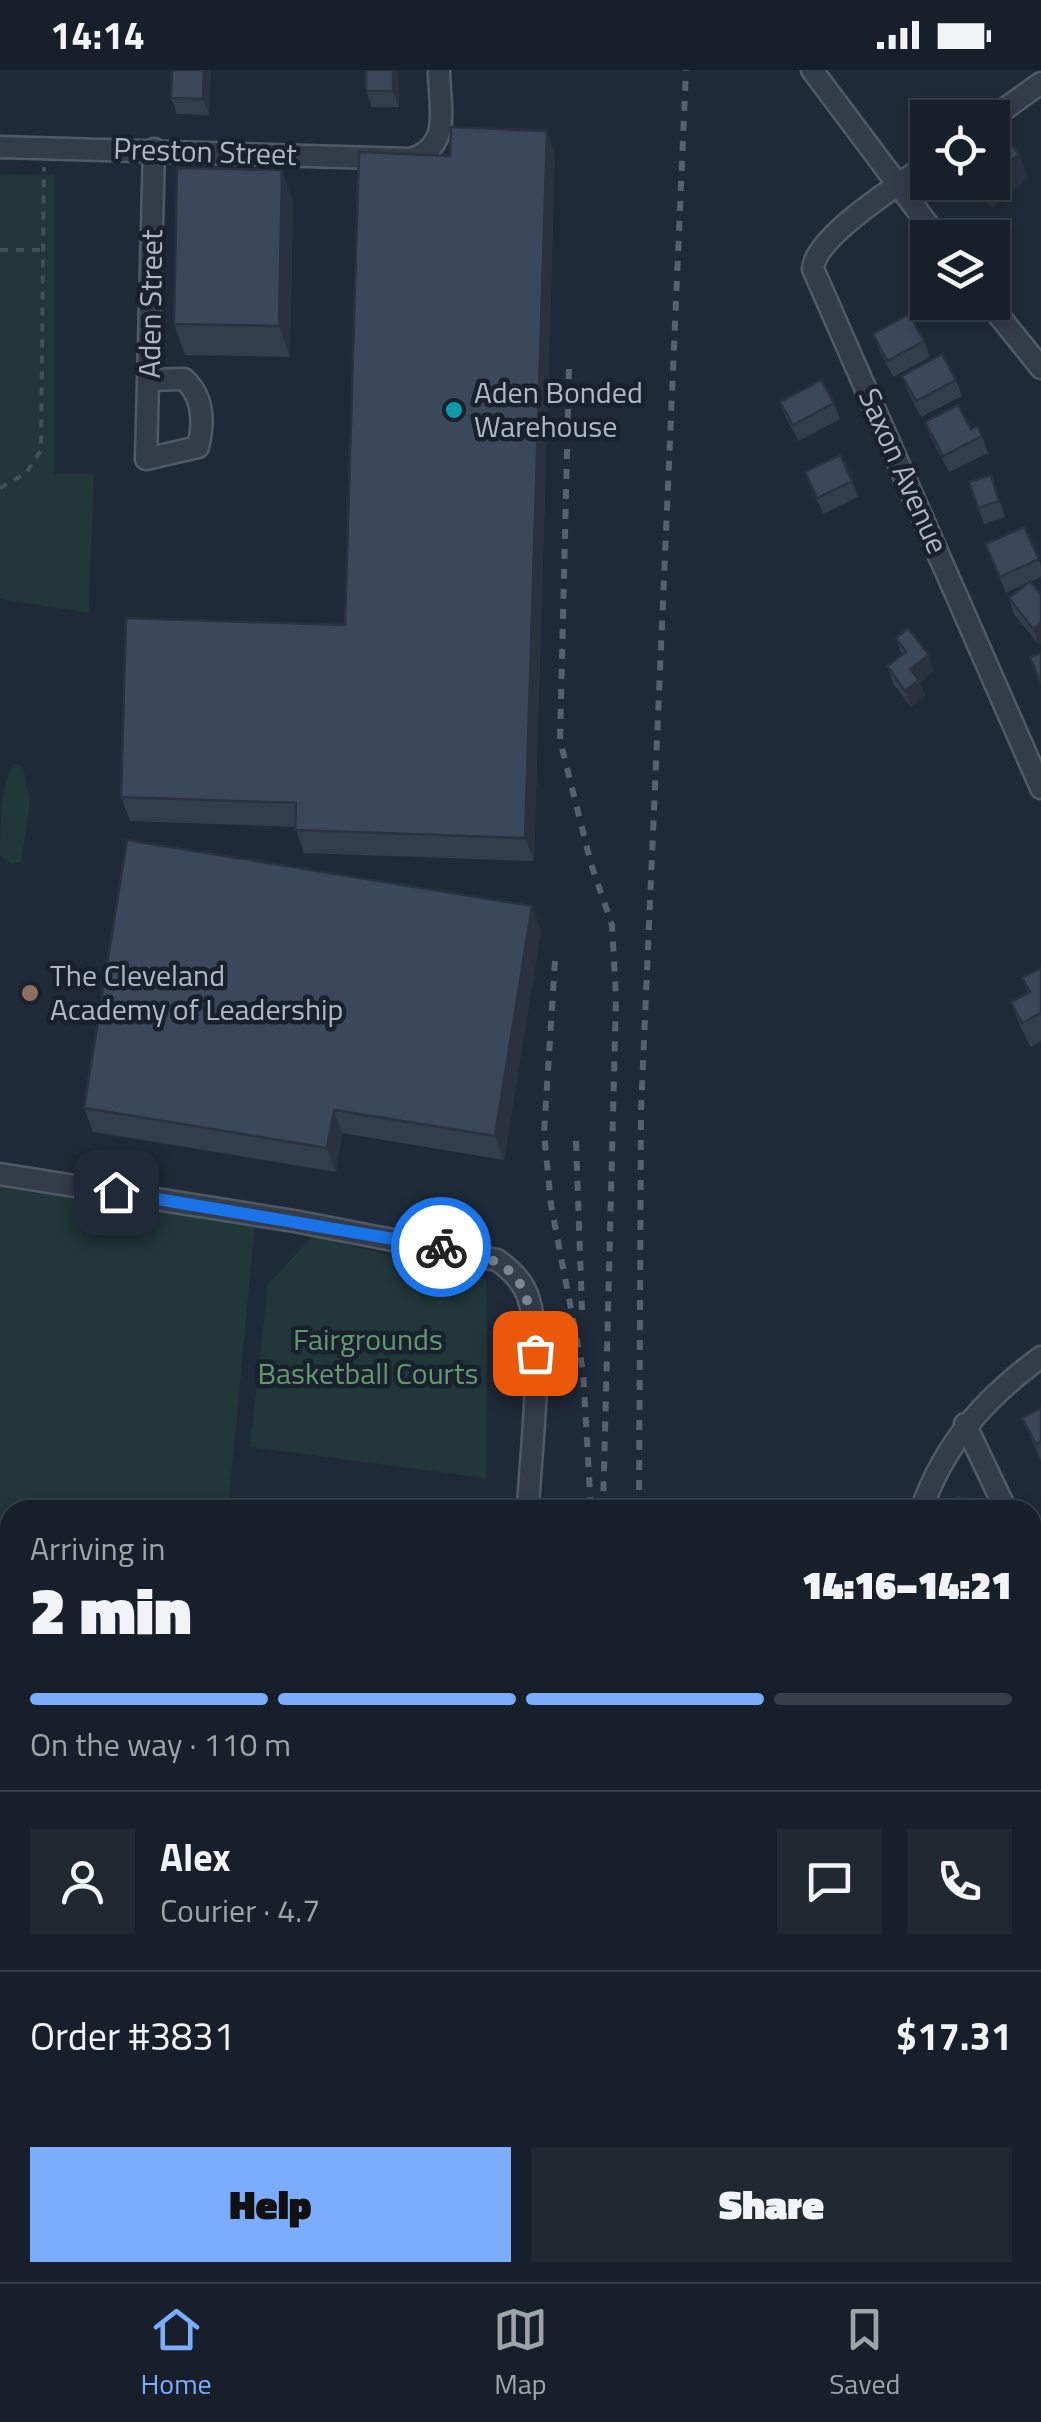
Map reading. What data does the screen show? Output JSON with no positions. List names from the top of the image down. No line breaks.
{"streets":{"street":["Preston Street","Aden Street","Saxon Avenue"]},"crossings":[["Preston Street","Aden Street"]],"parks":["Fairgrounds Basketball Courts"],"places":["Aden Bonded Warehouse","The Cleveland Academy of Leadership"],"page":{"status":"14:14","heading":["2 min","Arriving in","14:16–14:21"],"panel":["Alex","Courier · 4.7","Order #3831","$17.31"],"bar":"On the way · 110 m","buttons":["Help","Share"],"tabs":["Home","Map","Saved"]}}
